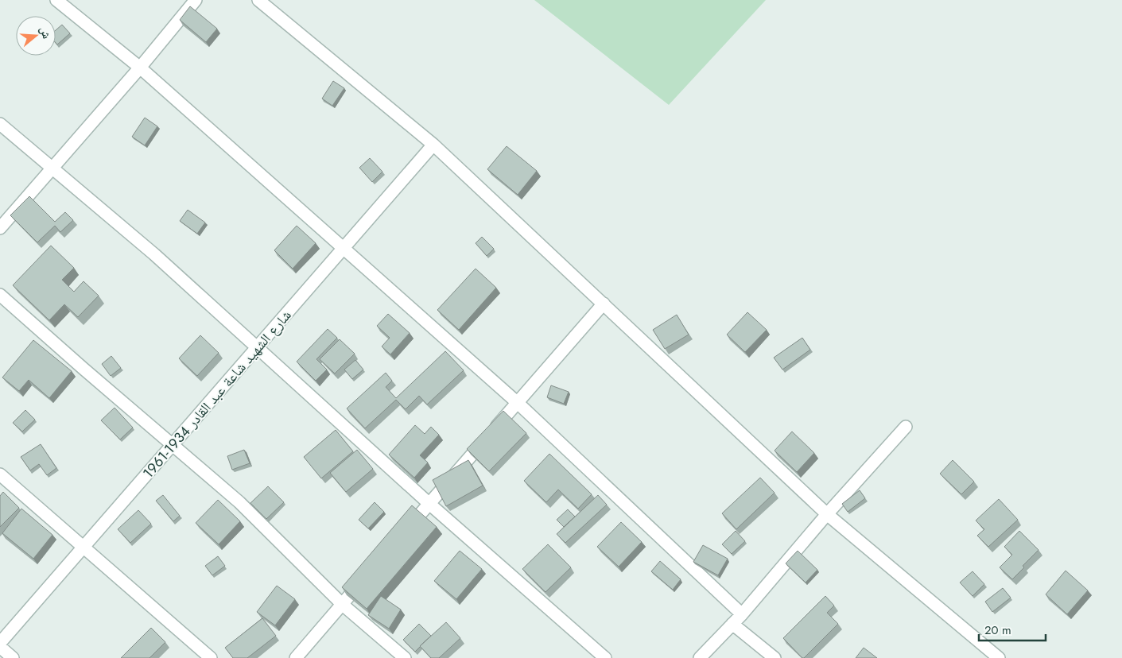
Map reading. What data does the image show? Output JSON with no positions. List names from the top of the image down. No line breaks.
{"streets":{"street":["شارع الشهيد شاعة عبد القادر 1934-1961"]},"scale_bar":"20 m","north":"right"}
